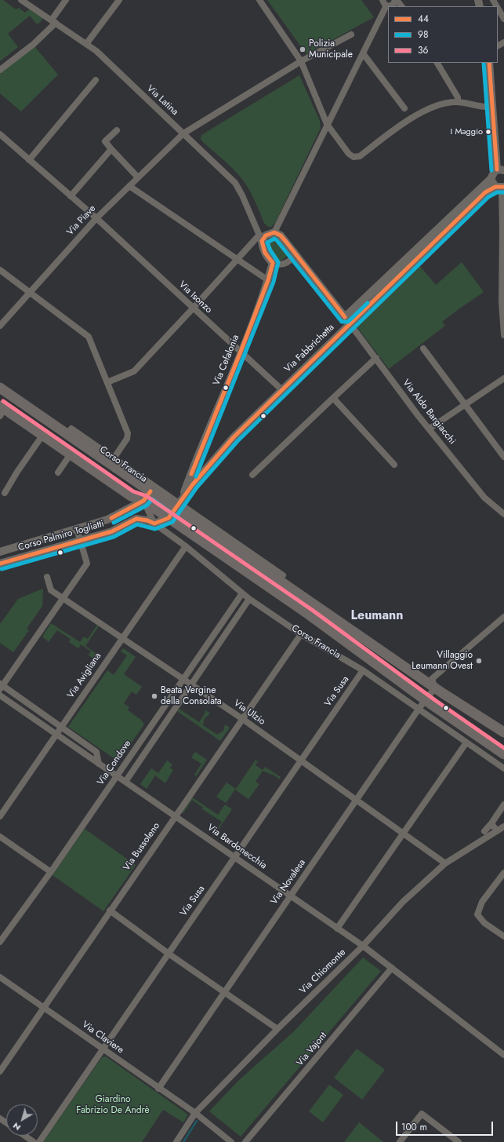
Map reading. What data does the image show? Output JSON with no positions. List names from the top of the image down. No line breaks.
{"streets":{"main road":["Corso Francia"],"street":["Via Latina","Via Piave","Via Isonzo","Via Fabbrichetta","Via Cefalonia","Via Aldo Bargiacchi","Corso Palmiro Togliatti","Via Avigliana","Via Susa","Via Ulzio","Via Condove","Via Bussoleno","Via Bardonecchia","Via Novalesa","Via Chiomonte","Via Claviere","Via Vajont"]},"crossings":[["Via Latina","Via Piave"],["Via Latina","Via Cefalonia"],["Via Piave","Via Isonzo"],["Via Isonzo","Via Fabbrichetta"],["Via Isonzo","Via Cefalonia"],["Via Fabbrichetta","Via Cefalonia"],["Via Fabbrichetta","Via Aldo Bargiacchi"],["Via Fabbrichetta","Corso Francia"],["Via Cefalonia","Corso Francia"],["Corso Francia","Corso Palmiro Togliatti"],["Corso Francia","Via Avigliana"],["Corso Francia","Via Susa"],["Corso Francia","Via Condove"],["Corso Francia","Via Bussoleno"],["Corso Francia","Via Novalesa"],["Via Avigliana","Via Ulzio"],["Via Avigliana","Via Bardonecchia"],["Via Susa","Via Ulzio"],["Via Susa","Via Bardonecchia"],["Via Susa","Via Claviere"],["Via Ulzio","Via Condove"],["Via Ulzio","Via Bussoleno"],["Via Ulzio","Via Novalesa"],["Via Ulzio","Via Chiomonte"],["Via Condove","Via Bardonecchia"],["Via Bussoleno","Via Bardonecchia"],["Via Bussoleno","Via Claviere"],["Via Bardonecchia","Via Novalesa"],["Via Bardonecchia","Via Chiomonte"],["Via Bardonecchia","Via Vajont"],["Via Novalesa","Via Claviere"],["Via Chiomonte","Via Claviere"]],"districts":["Leumann"],"parks":["Giardino Fabrizio De Andrè"],"places":["Polizia Municipale","I Maggio","Villaggio Leumann Ovest","Beata Vergine della Consolata"],"lines":["transit line 44","transit line 98","transit line 36"],"legend":["44","98","36"],"scale_bar":"100 m","north":"bottom left"}
